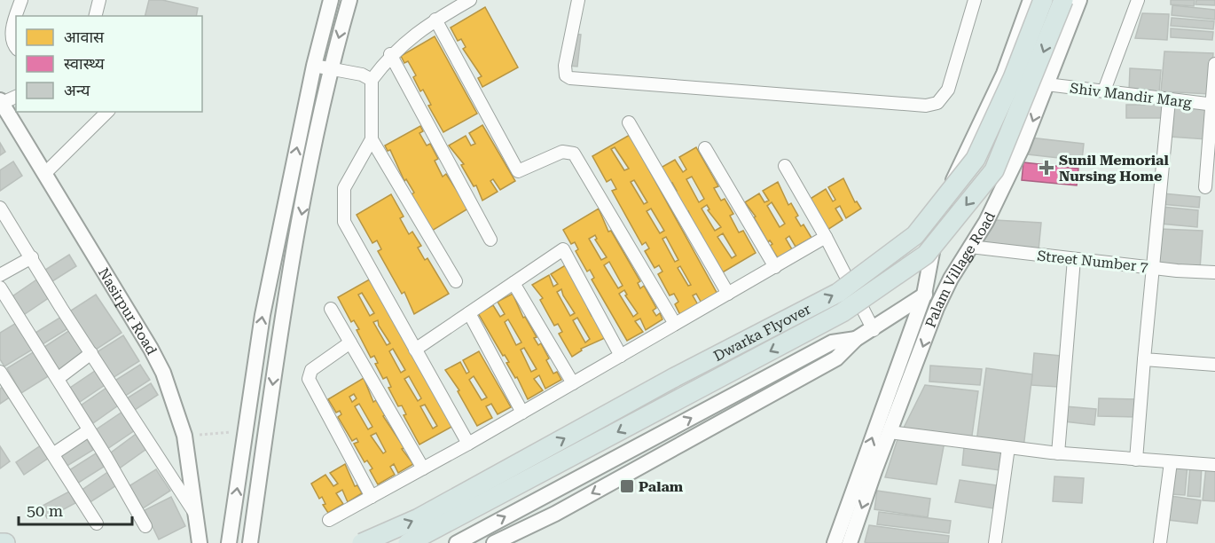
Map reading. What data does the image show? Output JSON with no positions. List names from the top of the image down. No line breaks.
{"streets":{"main road":["Dwarka Flyover"],"street":["Shiv Mandir Marg","Street Number 7","Palam Village Road","Nasirpur Road"]},"crossings":[["Shiv Mandir Marg","Palam Village Road"],["Street Number 7","Palam Village Road"]],"places":{"health":["Sunil Memorial Nursing Home"],"transit":["Palam"]},"legend":["आवास","स्वास्थ्य","अन्य"],"scale_bar":"50 m"}
